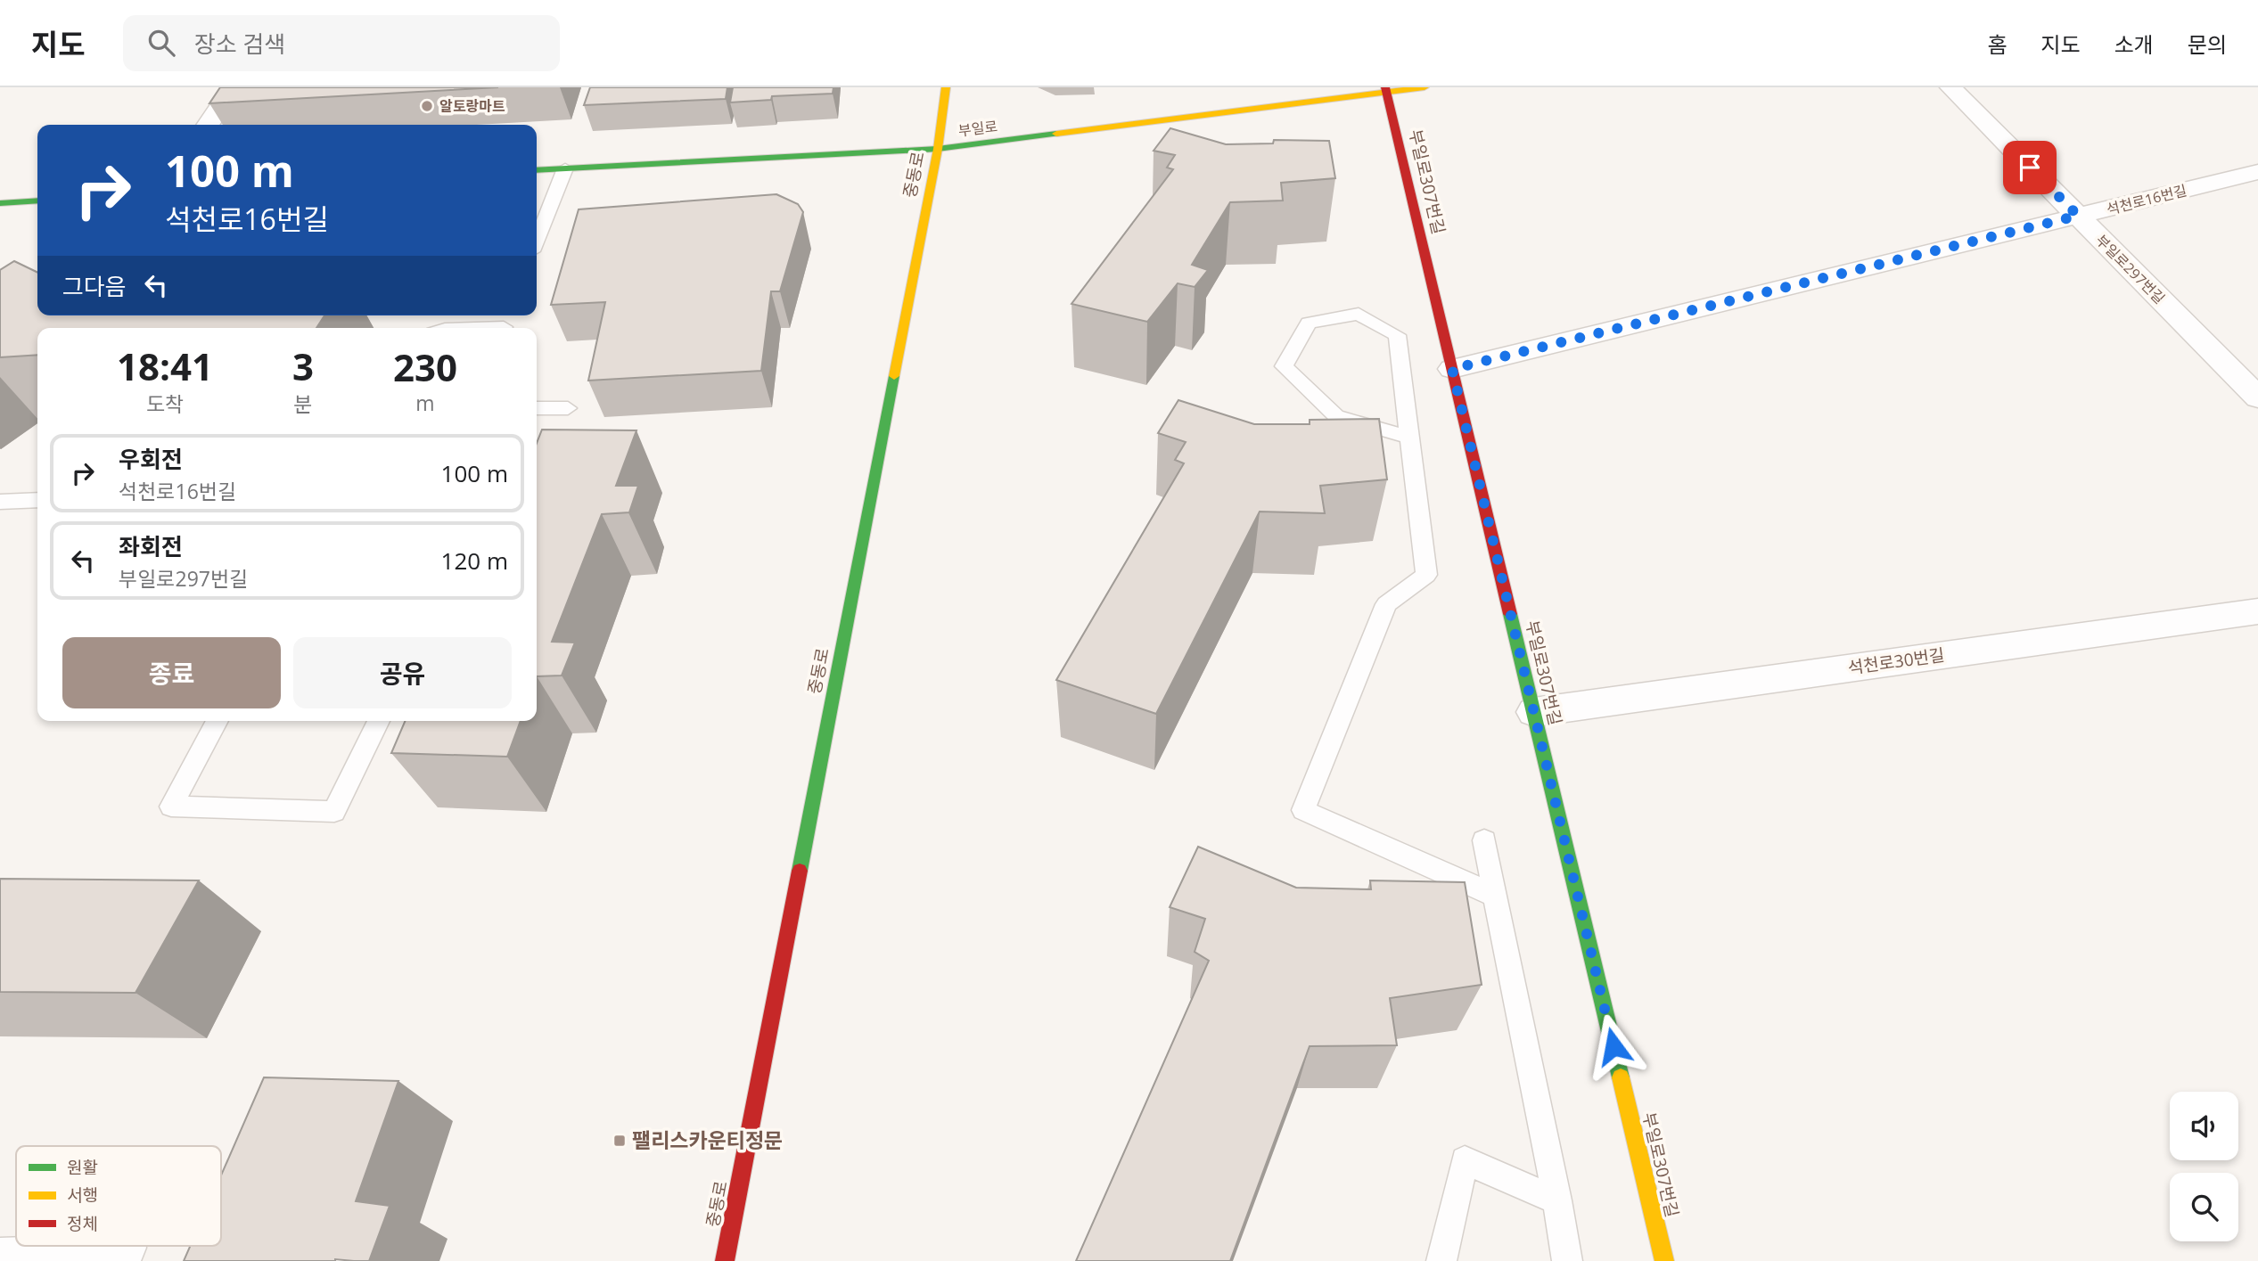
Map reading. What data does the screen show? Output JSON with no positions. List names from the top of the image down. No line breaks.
{"streets":{"street":["부일로","중동로","부일로307번길","석천로16번길","부일로297번길","석천로30번길"]},"crossings":[["부일로","중동로"],["부일로","부일로307번길"],["부일로307번길","석천로16번길"],["부일로307번길","석천로30번길"],["석천로16번길","부일로297번길"]],"places":{"other":["알토랑마트"],"transit":["팰리스카운티정문"]},"legend":["원활","서행","정체"],"page":{"header":"지도","search":"장소 검색","nav":["홈","지도","소개","문의"],"turn":["100 m","석천로16번길"],"then":"그다음","eta":["18:41","도착","3","분","230","m"],"list":[{"name":"우회전","note":"석천로16번길","value":"100 m"},{"name":"좌회전","note":"부일로297번길","value":"120 m"}],"buttons":["종료","공유"]}}
